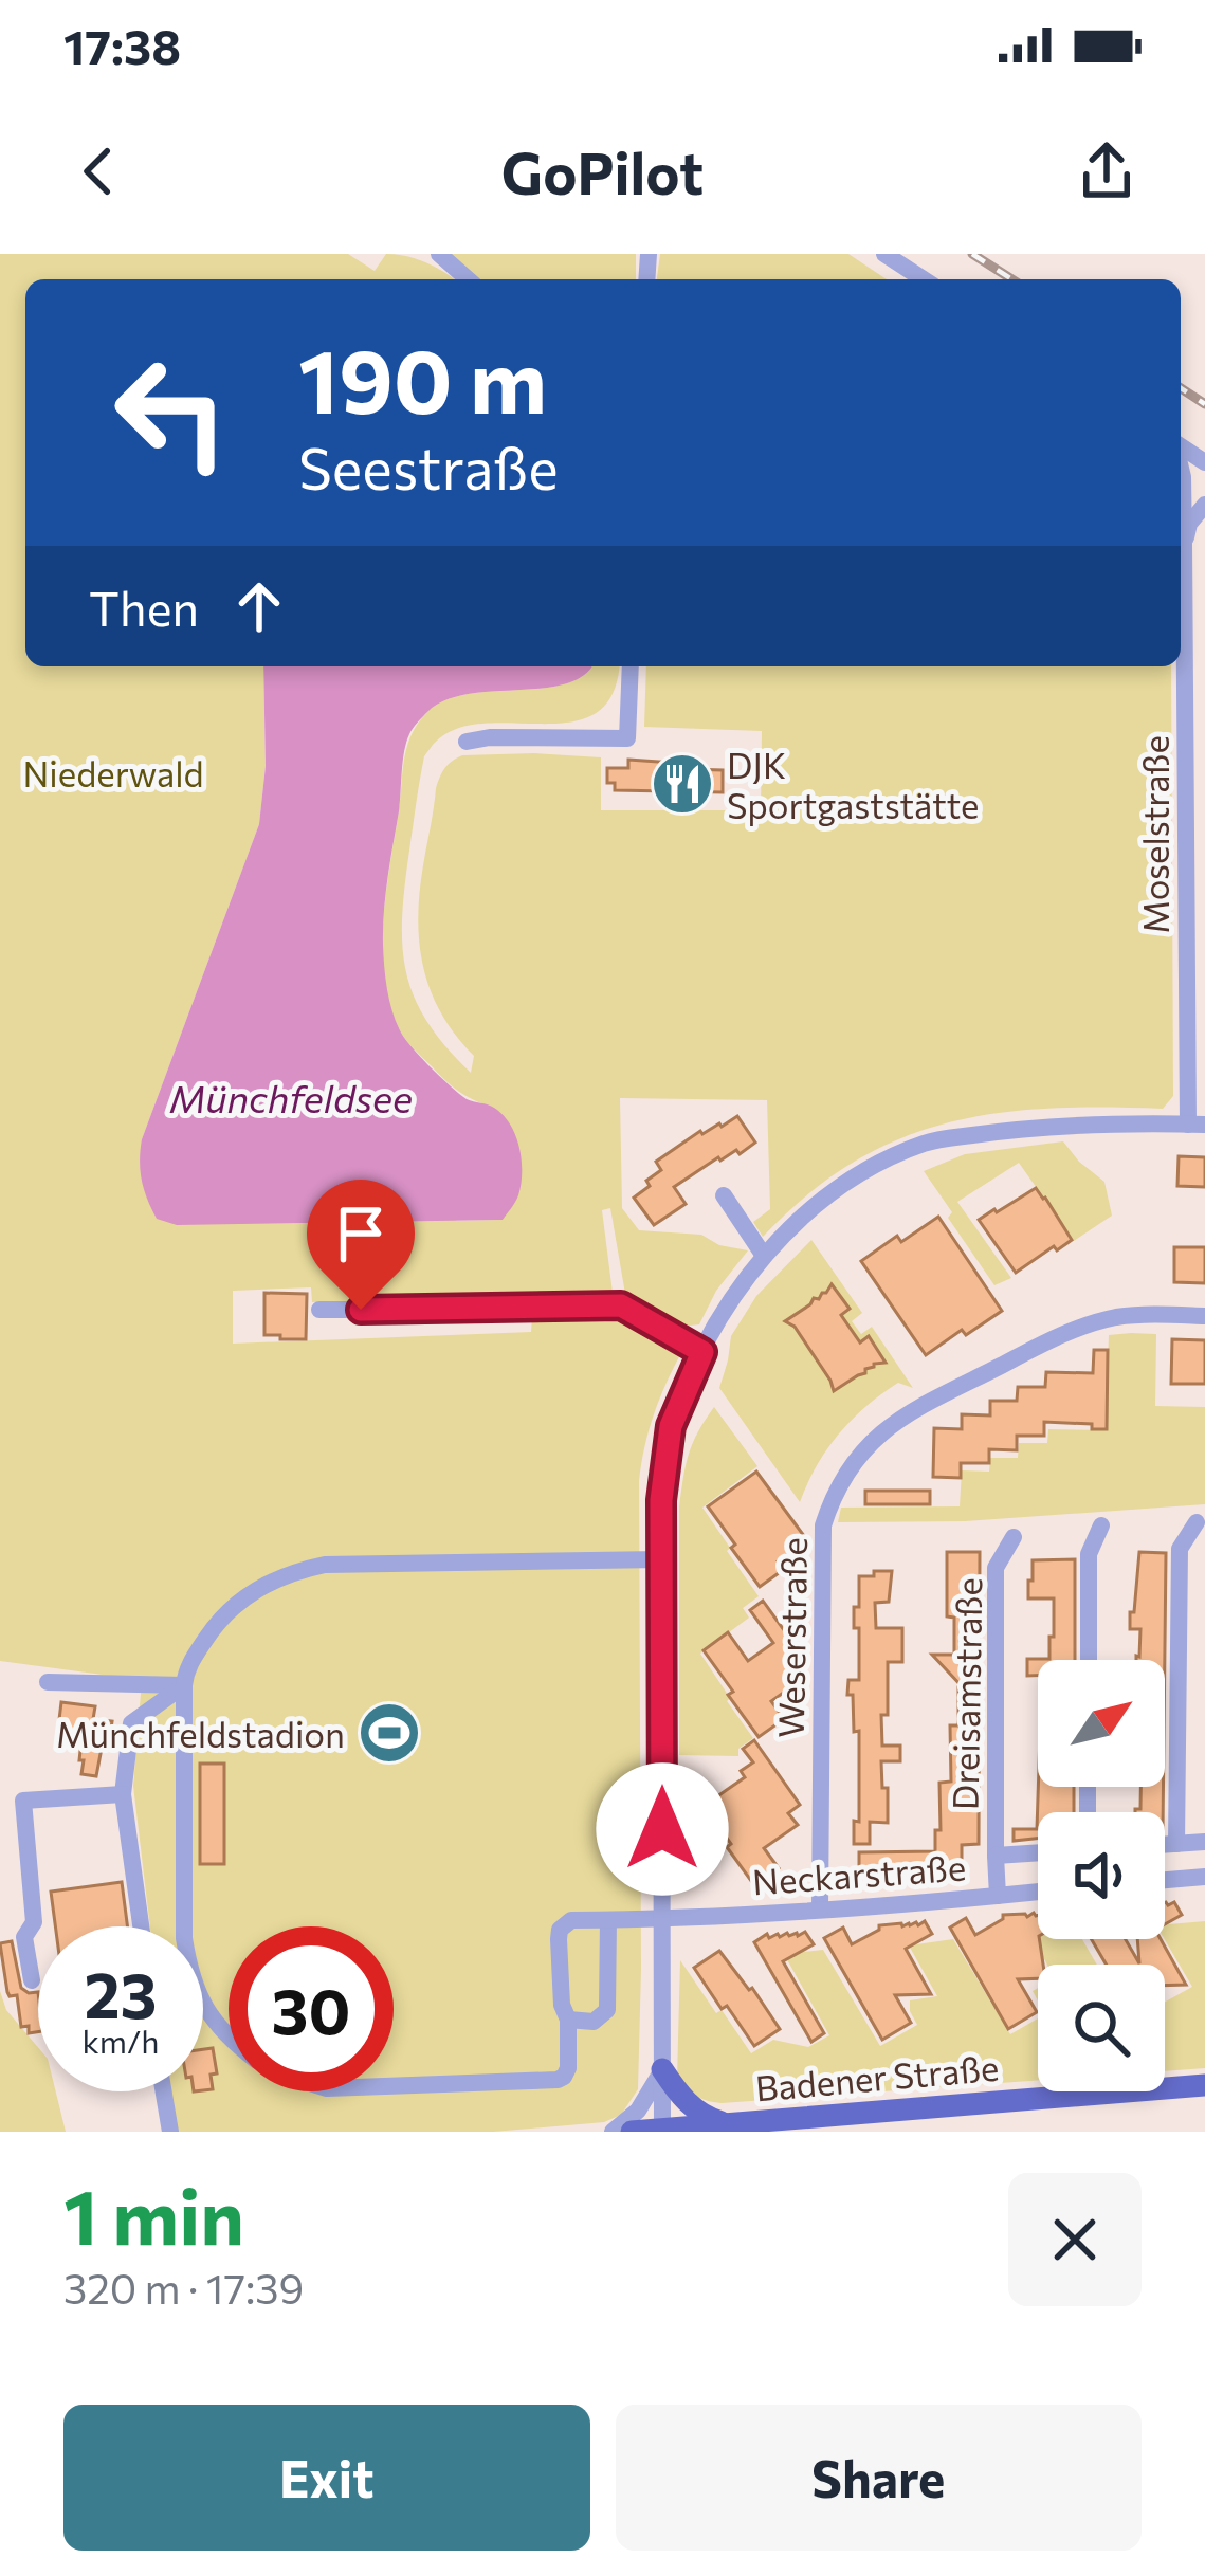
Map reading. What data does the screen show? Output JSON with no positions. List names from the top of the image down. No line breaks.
{"streets":{"main road":["Badener Straße"],"street":["Moselstraße","Weserstraße","Dreisamstraße","Neckarstraße"]},"crossings":[["Weserstraße","Neckarstraße"],["Dreisamstraße","Neckarstraße"]],"water":["Münchfeldsee"],"parks":["Niederwald"],"places":{"restaurant":["DJK Sportgaststätte"],"sports":["Münchfeldstadion"]},"north":"top right","page":{"status":"17:38","header":"GoPilot","turn":["190 m","Seestraße"],"then":"Then","speed":"23 km/h","limit":"30","heading":["1 min","320 m · 17:39"],"buttons":["Exit","Share"]}}
